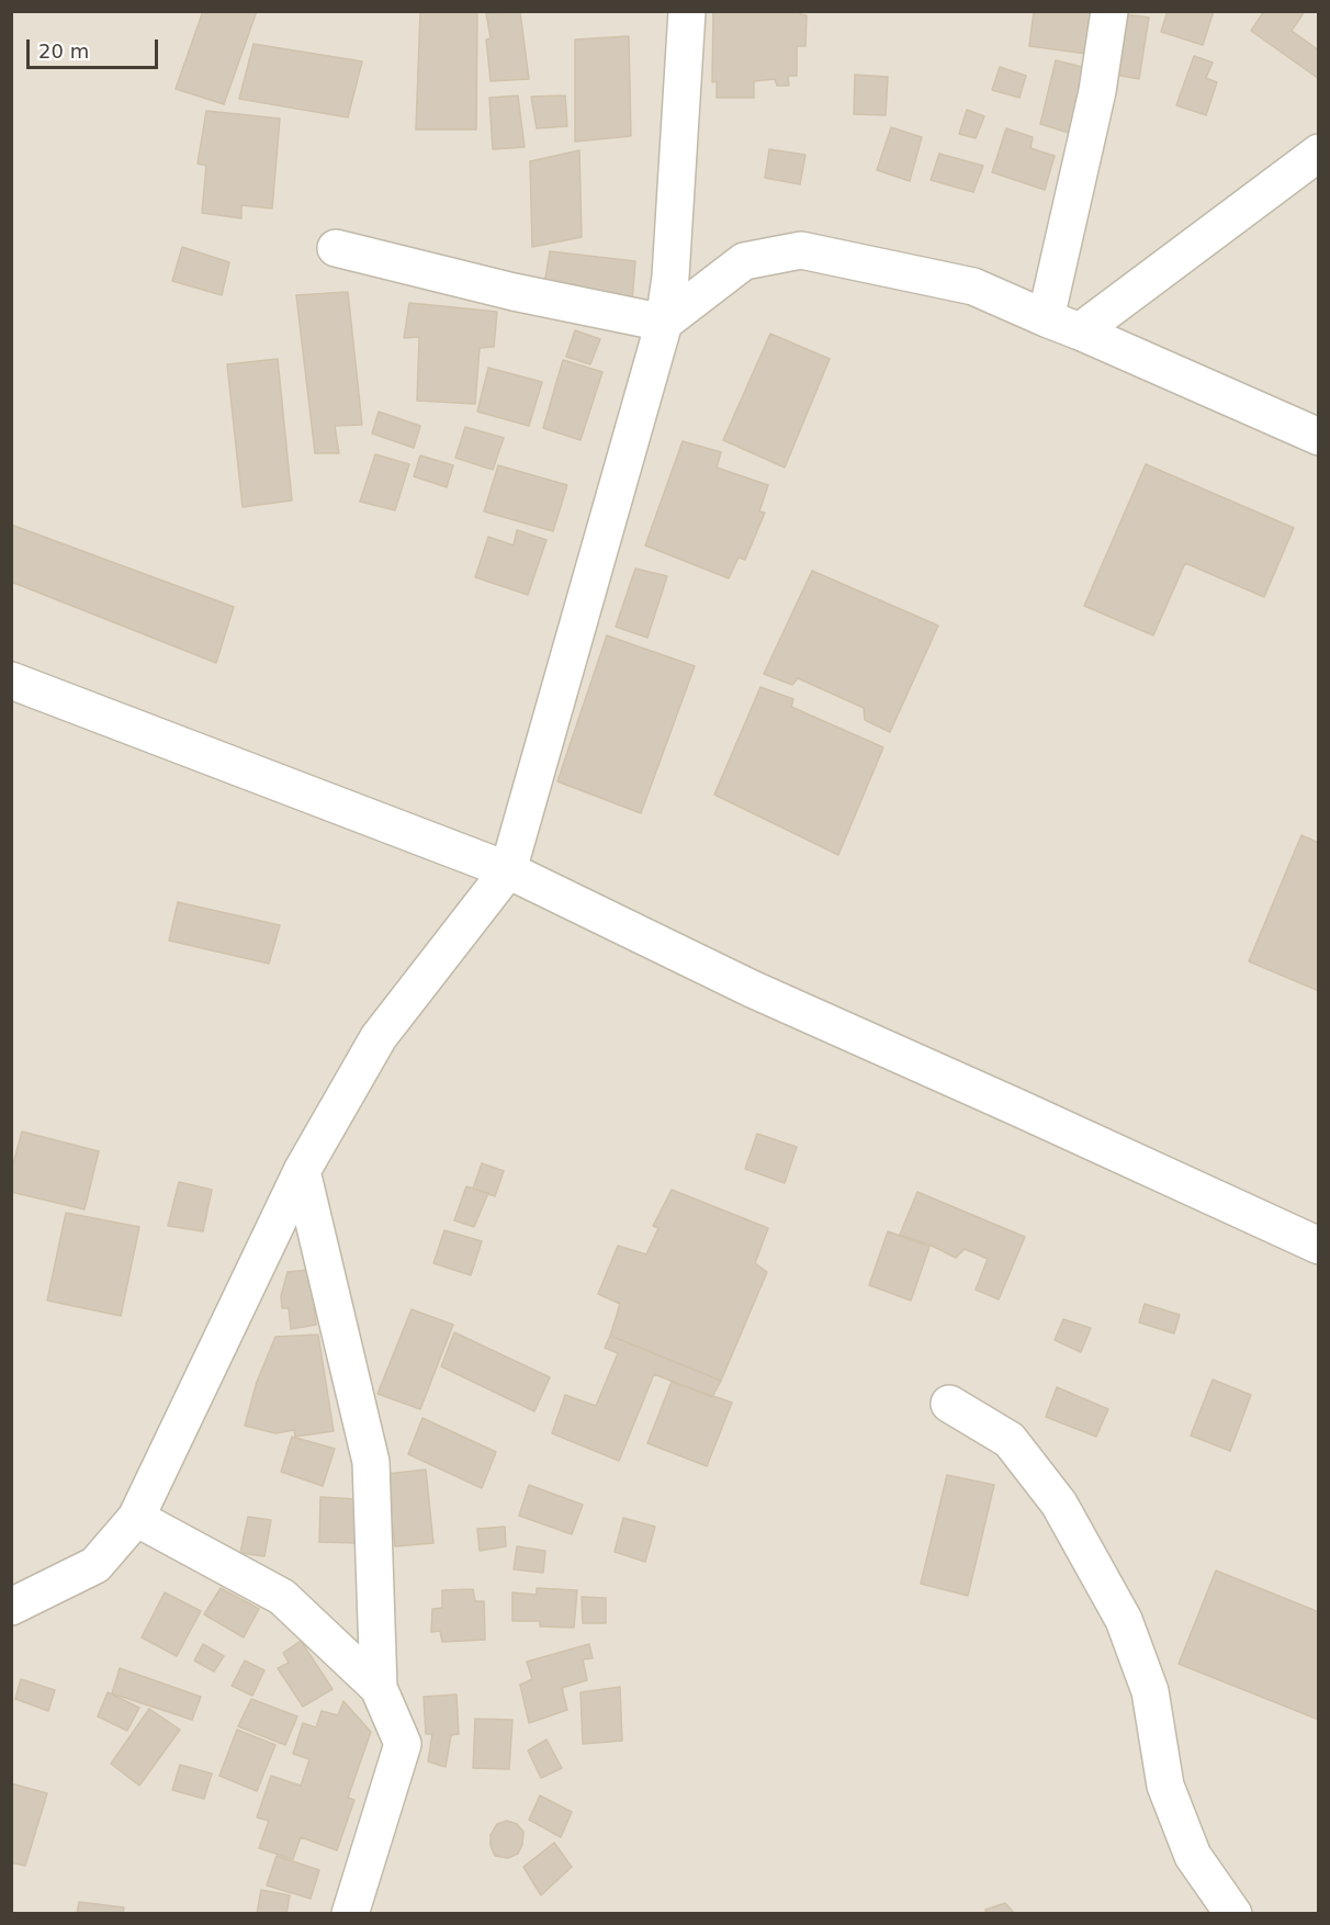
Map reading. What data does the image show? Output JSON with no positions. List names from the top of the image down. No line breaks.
{"scale_bar":"20 m"}
